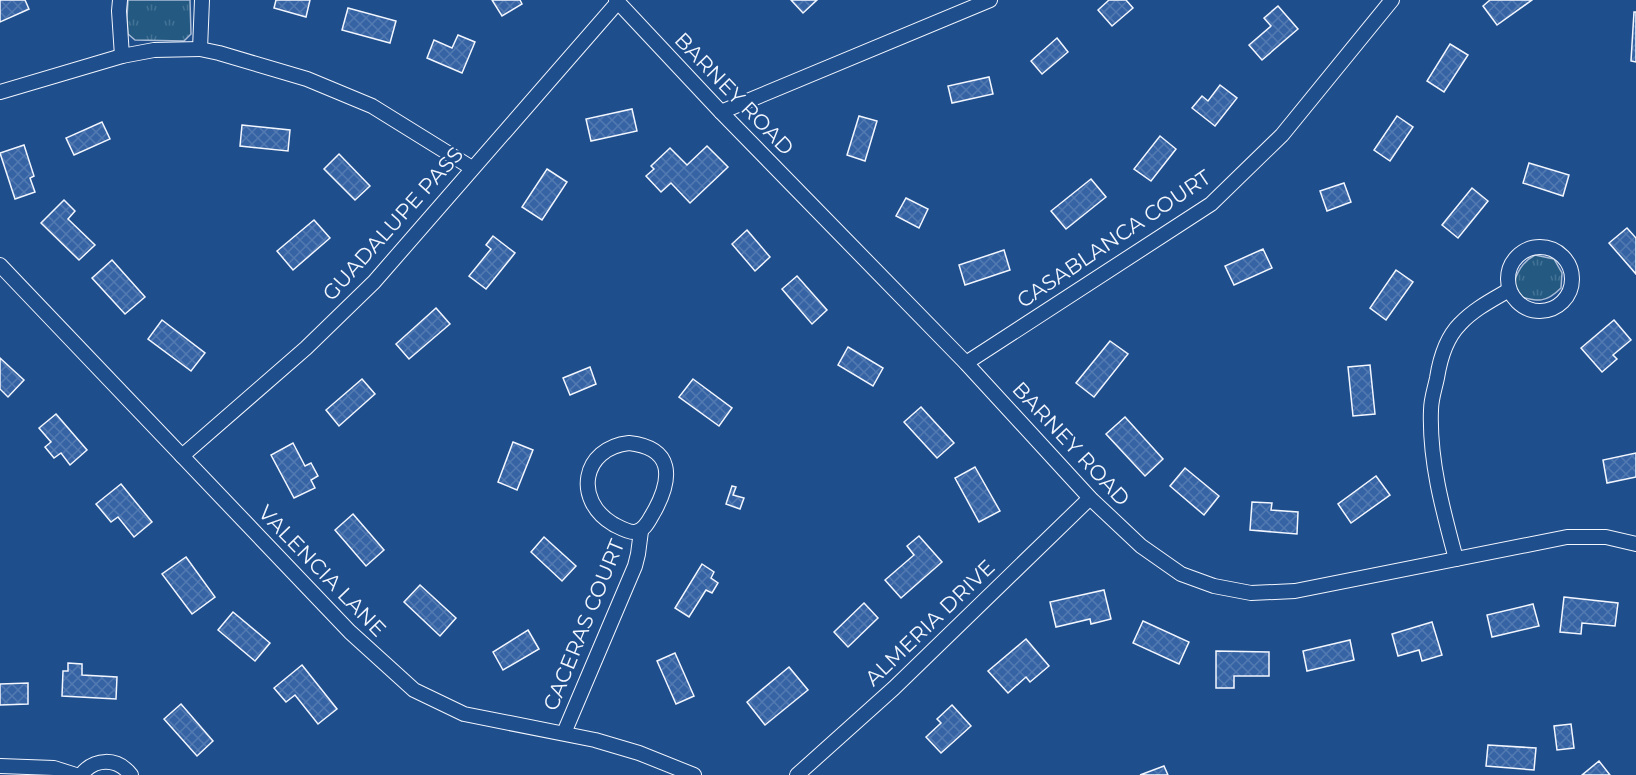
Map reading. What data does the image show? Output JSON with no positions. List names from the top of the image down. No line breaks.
{"streets":{"street":["BARNEY ROAD","GUADALUPE PASS","CASABLANCA COURT","VALENCIA LANE","ALMERIA DRIVE","CACERAS COURT"]},"crossings":[["BARNEY ROAD","GUADALUPE PASS"],["BARNEY ROAD","CASABLANCA COURT"],["BARNEY ROAD","ALMERIA DRIVE"],["GUADALUPE PASS","VALENCIA LANE"],["VALENCIA LANE","CACERAS COURT"]]}
